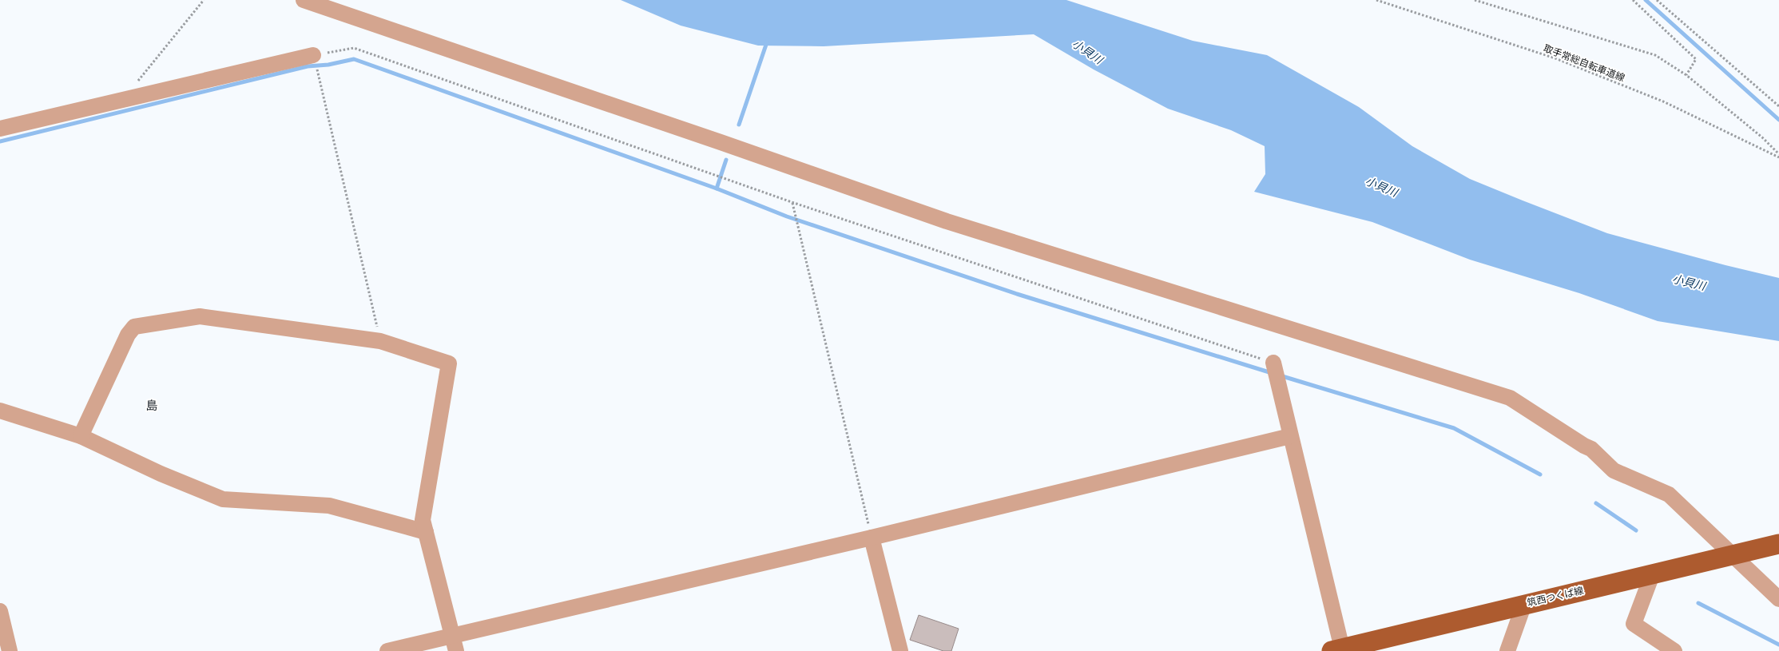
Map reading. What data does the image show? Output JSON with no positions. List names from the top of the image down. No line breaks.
{"streets":{"main road":["筑西つくば線"],"path":["取手常総自転車道線"]},"districts":["島"],"water":["小貝川"]}
